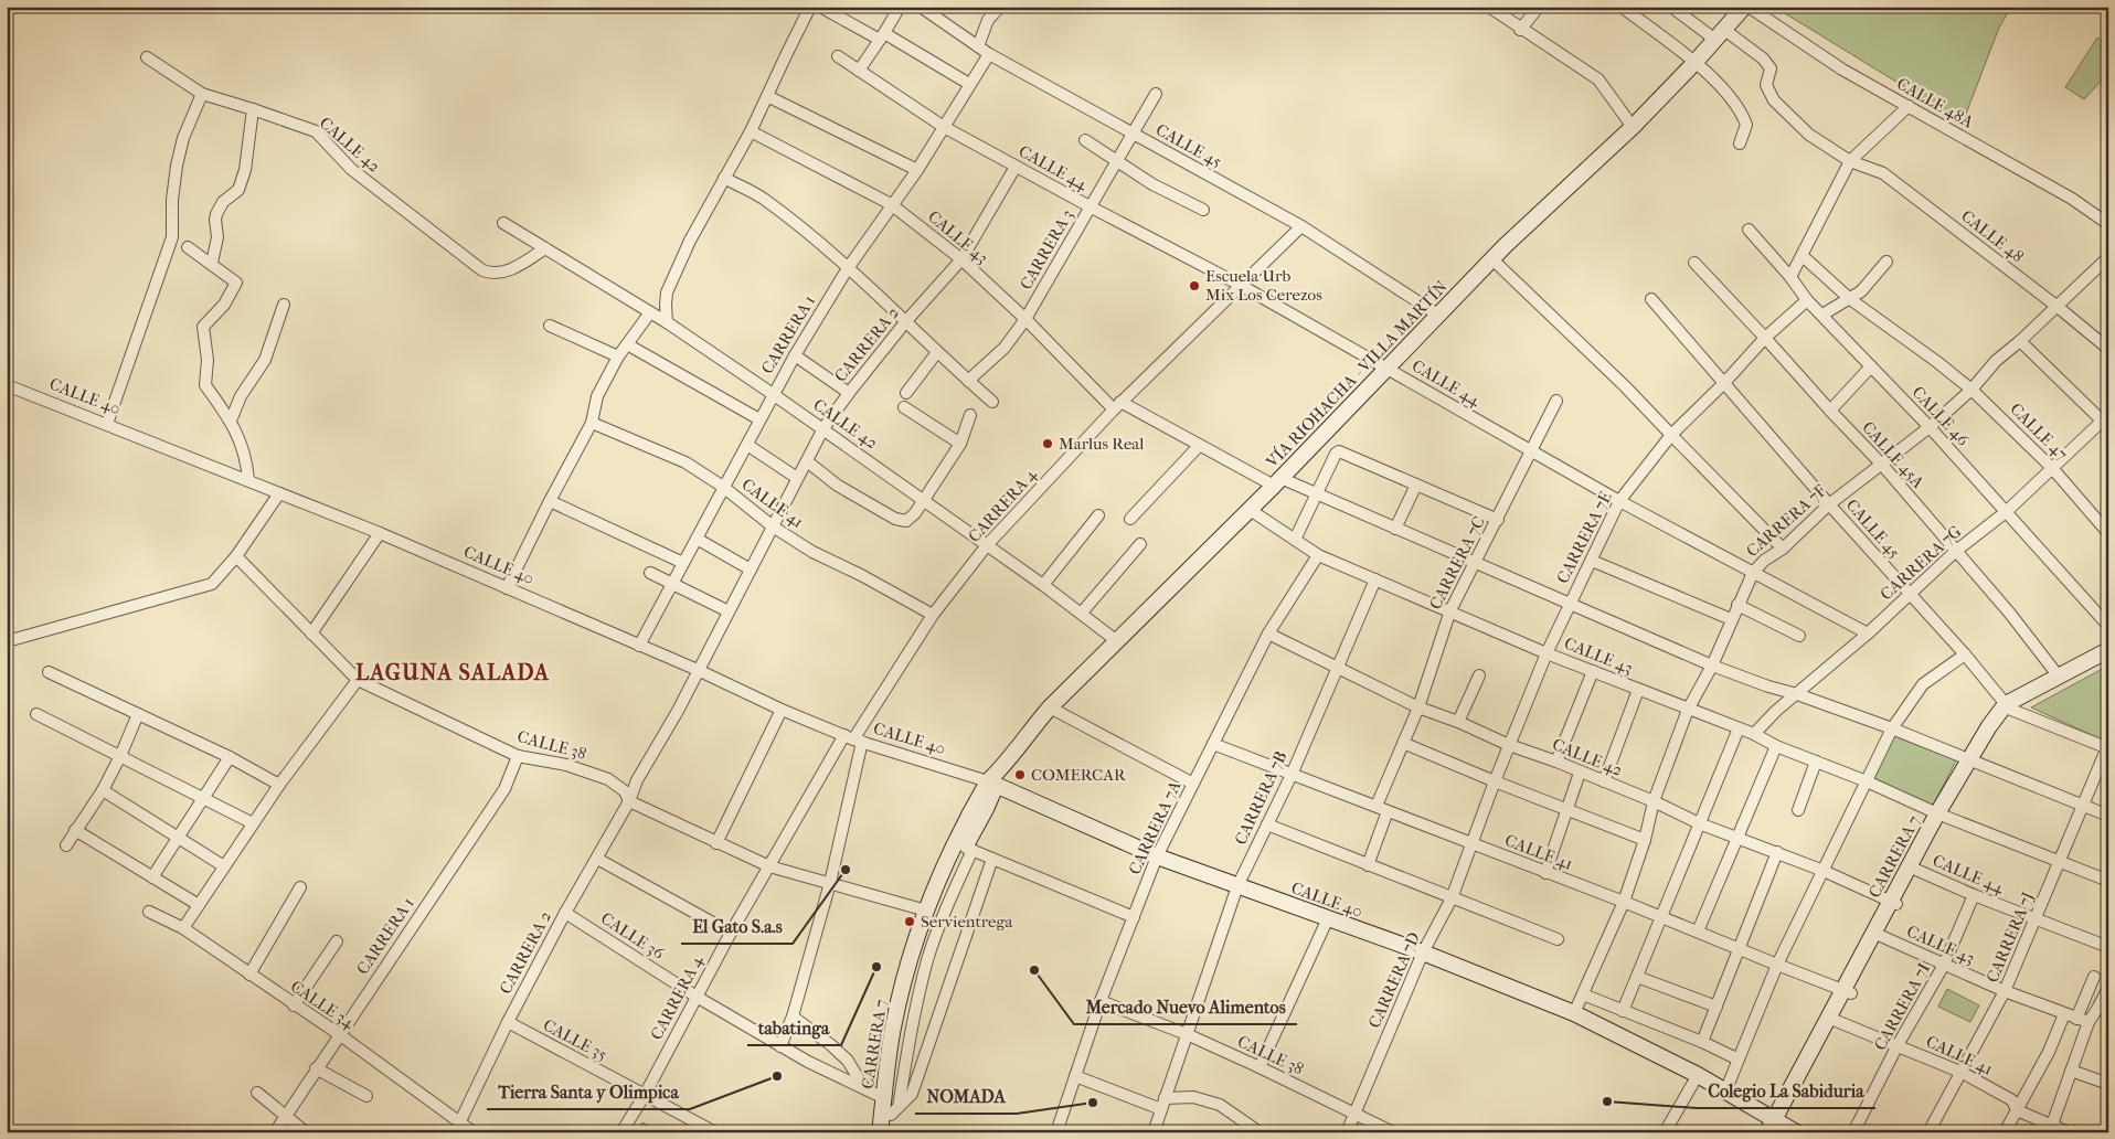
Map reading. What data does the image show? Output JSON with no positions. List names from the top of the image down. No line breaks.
{"streets":{"main road":["VÍA RIOHACHA - VILLA MARTÍN","CALLE 40","CARRERA 7"],"street":["CALLE 48A","CALLE 42","CALLE 45","CALLE 44","CALLE 48","CALLE 43","CARRERA 3","CARRERA 1","CARRERA 2","CALLE 46","CALLE 47","CALLE 45A","CALLE 41","CARRERA 4","CARRERA 7F","CARRERA 7E","CARRERA 7C","CARRERA 7G","CALLE 38","CARRERA 7B","CARRERA 7A","CALLE 36","CARRERA 7J","CARRERA 7D","CALLE 34","CARRERA 7I","CALLE 35"]},"crossings":[["CALLE 48A","VÍA RIOHACHA - VILLA MARTÍN"],["CALLE 42","CARRERA 1"],["CALLE 42","CARRERA 2"],["CALLE 42","VÍA RIOHACHA - VILLA MARTÍN"],["CALLE 42","CARRERA 4"],["CALLE 42","CARRERA 7F"],["CALLE 42","CARRERA 7E"],["CALLE 42","CARRERA 7C"],["CALLE 42","CARRERA 7B"],["CALLE 42","CARRERA 7A"],["CALLE 42","CARRERA 7"],["CALLE 45","CARRERA 3"],["CALLE 45","CARRERA 1"],["CALLE 45","VÍA RIOHACHA - VILLA MARTÍN"],["CALLE 45","CARRERA 4"],["CALLE 45","CARRERA 7F"],["CALLE 45","CARRERA 7E"],["CALLE 45","CARRERA 7G"],["CALLE 45","CARRERA 7"],["CALLE 44","CARRERA 3"],["CALLE 44","CARRERA 1"],["CALLE 44","CARRERA 2"],["CALLE 44","VÍA RIOHACHA - VILLA MARTÍN"],["CALLE 44","CARRERA 4"],["CALLE 44","CARRERA 7F"],["CALLE 44","CARRERA 7E"],["CALLE 44","CARRERA 7C"],["CALLE 44","CARRERA 7G"],["CALLE 44","CARRERA 7"],["CALLE 44","CARRERA 7J"],["CALLE 44","CARRERA 7I"],["CALLE 48","VÍA RIOHACHA - VILLA MARTÍN"],["CALLE 48","CARRERA 7F"],["CALLE 43","CARRERA 3"],["CALLE 43","CARRERA 1"],["CALLE 43","CARRERA 2"],["CALLE 43","VÍA RIOHACHA - VILLA MARTÍN"],["CALLE 43","CARRERA 4"],["CALLE 43","CARRERA 7F"],["CALLE 43","CARRERA 7E"],["CALLE 43","CARRERA 7C"],["CALLE 43","CARRERA 7G"],["CALLE 43","CARRERA 7B"],["CALLE 43","CARRERA 7A"],["CALLE 43","CARRERA 7"],["CALLE 43","CARRERA 7J"],["CALLE 43","CARRERA 7I"],["CARRERA 1","CALLE 40"],["CARRERA 1","CALLE 41"],["CARRERA 1","CALLE 38"],["CARRERA 1","CALLE 34"],["CARRERA 2","CALLE 40"],["CARRERA 2","CALLE 41"],["CARRERA 2","CALLE 38"],["CARRERA 2","CALLE 36"],["CARRERA 2","CALLE 34"],["CARRERA 2","CALLE 35"],["VÍA RIOHACHA - VILLA MARTÍN","CALLE 40"],["VÍA RIOHACHA - VILLA MARTÍN","CARRERA 7"],["CALLE 40","CARRERA 4"],["CALLE 40","CARRERA 7F"],["CALLE 40","CARRERA 7B"],["CALLE 40","CARRERA 7A"],["CALLE 40","CARRERA 7"],["CALLE 40","CARRERA 7D"],["CALLE 46","CARRERA 7F"],["CALLE 46","CARRERA 7E"],["CALLE 46","CARRERA 7G"],["CALLE 47","CARRERA 7F"],["CALLE 47","CARRERA 7G"],["CALLE 45A","CARRERA 7F"],["CALLE 45A","CARRERA 7E"],["CALLE 45A","CARRERA 7G"],["CALLE 45A","CARRERA 7"],["CALLE 41","CARRERA 4"],["CALLE 41","CARRERA 7F"],["CALLE 41","CARRERA 7E"],["CALLE 41","CARRERA 7C"],["CALLE 41","CARRERA 7B"],["CALLE 41","CARRERA 7A"],["CALLE 41","CARRERA 7"],["CALLE 41","CARRERA 7J"],["CALLE 41","CARRERA 7D"],["CALLE 41","CARRERA 7I"],["CARRERA 4","CALLE 38"],["CARRERA 4","CALLE 36"],["CARRERA 4","CALLE 35"],["CARRERA 7E","CARRERA 7D"],["CALLE 38","CARRERA 7B"],["CALLE 38","CARRERA 7A"],["CALLE 38","CARRERA 7"],["CALLE 38","CARRERA 7D"],["CARRERA 7","CALLE 36"]],"districts":["LAGUNA SALADA"],"places":["Escuela Urb Mix Los Cerezos","Marlus Real","COMERCAR","El Gato S.a.s","Servientrega","tabatinga","Mercado Nuevo Alimentos","Tierra Santa y Olimpica","Colegio La Sabiduria","NOMADA"]}
